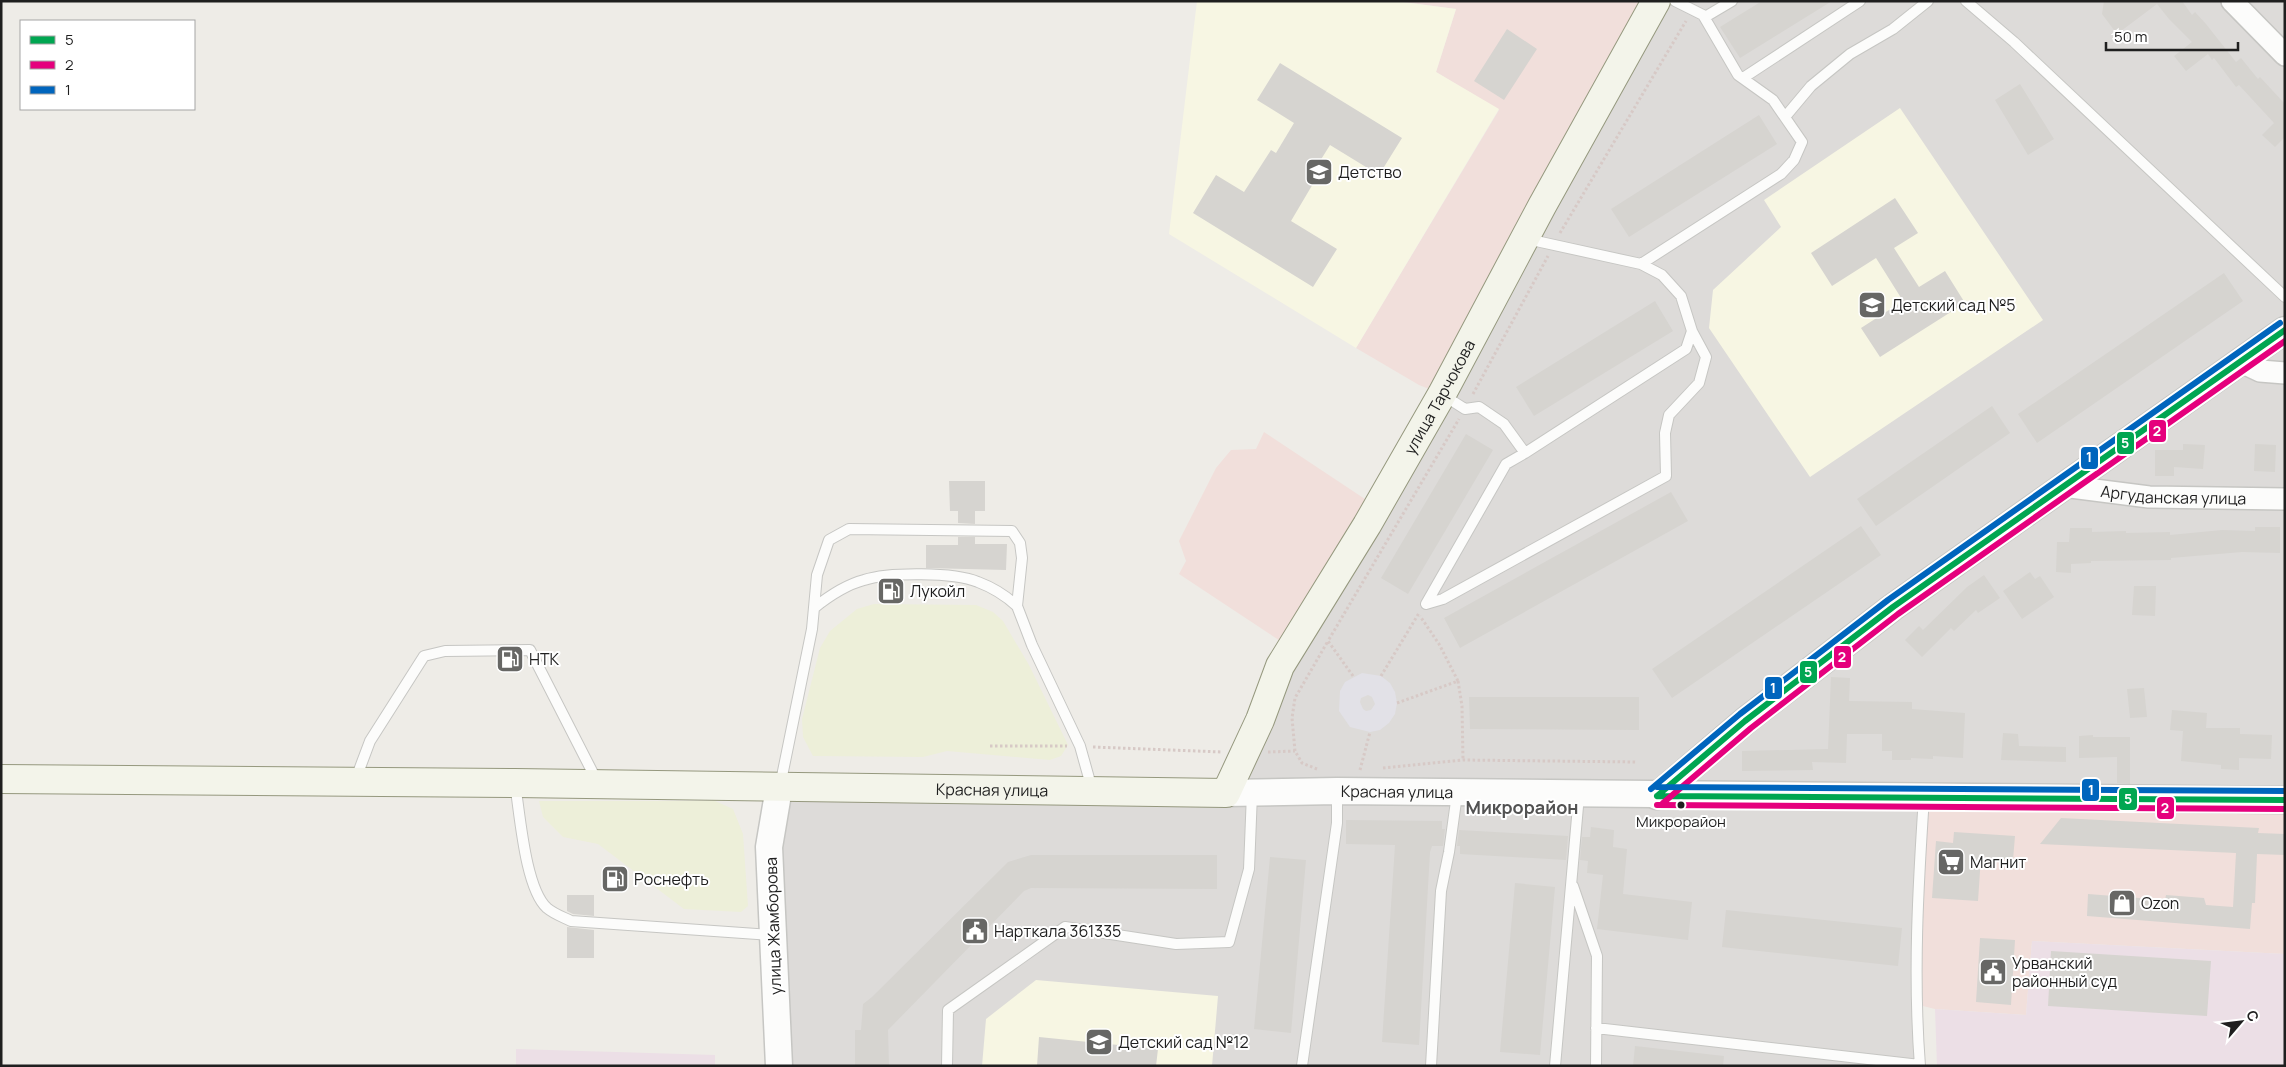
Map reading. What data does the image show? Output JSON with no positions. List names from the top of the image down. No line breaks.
{"streets":{"main road":["улица Тарчокова","Красная улица"],"street":["Аргуданская улица","улица Жамборова"]},"crossings":[["улица Тарчокова","Красная улица"],["Красная улица","улица Жамборова"]],"districts":["Микрорайон"],"places":{"school or university":["Детство","Детский сад №5","Детский сад №12"],"fuel station":["Лукойл","НТК","Роснефть"],"other":["Микрорайон"],"supermarket":["Магнит"],"shop":["Ozon"],"public building":["Нарткала 361335","Урванский районный суд"]},"lines":["transit line 1","transit line 5","transit line 2"],"legend":["5","2","1"],"scale_bar":"50 m","north":"top right"}
